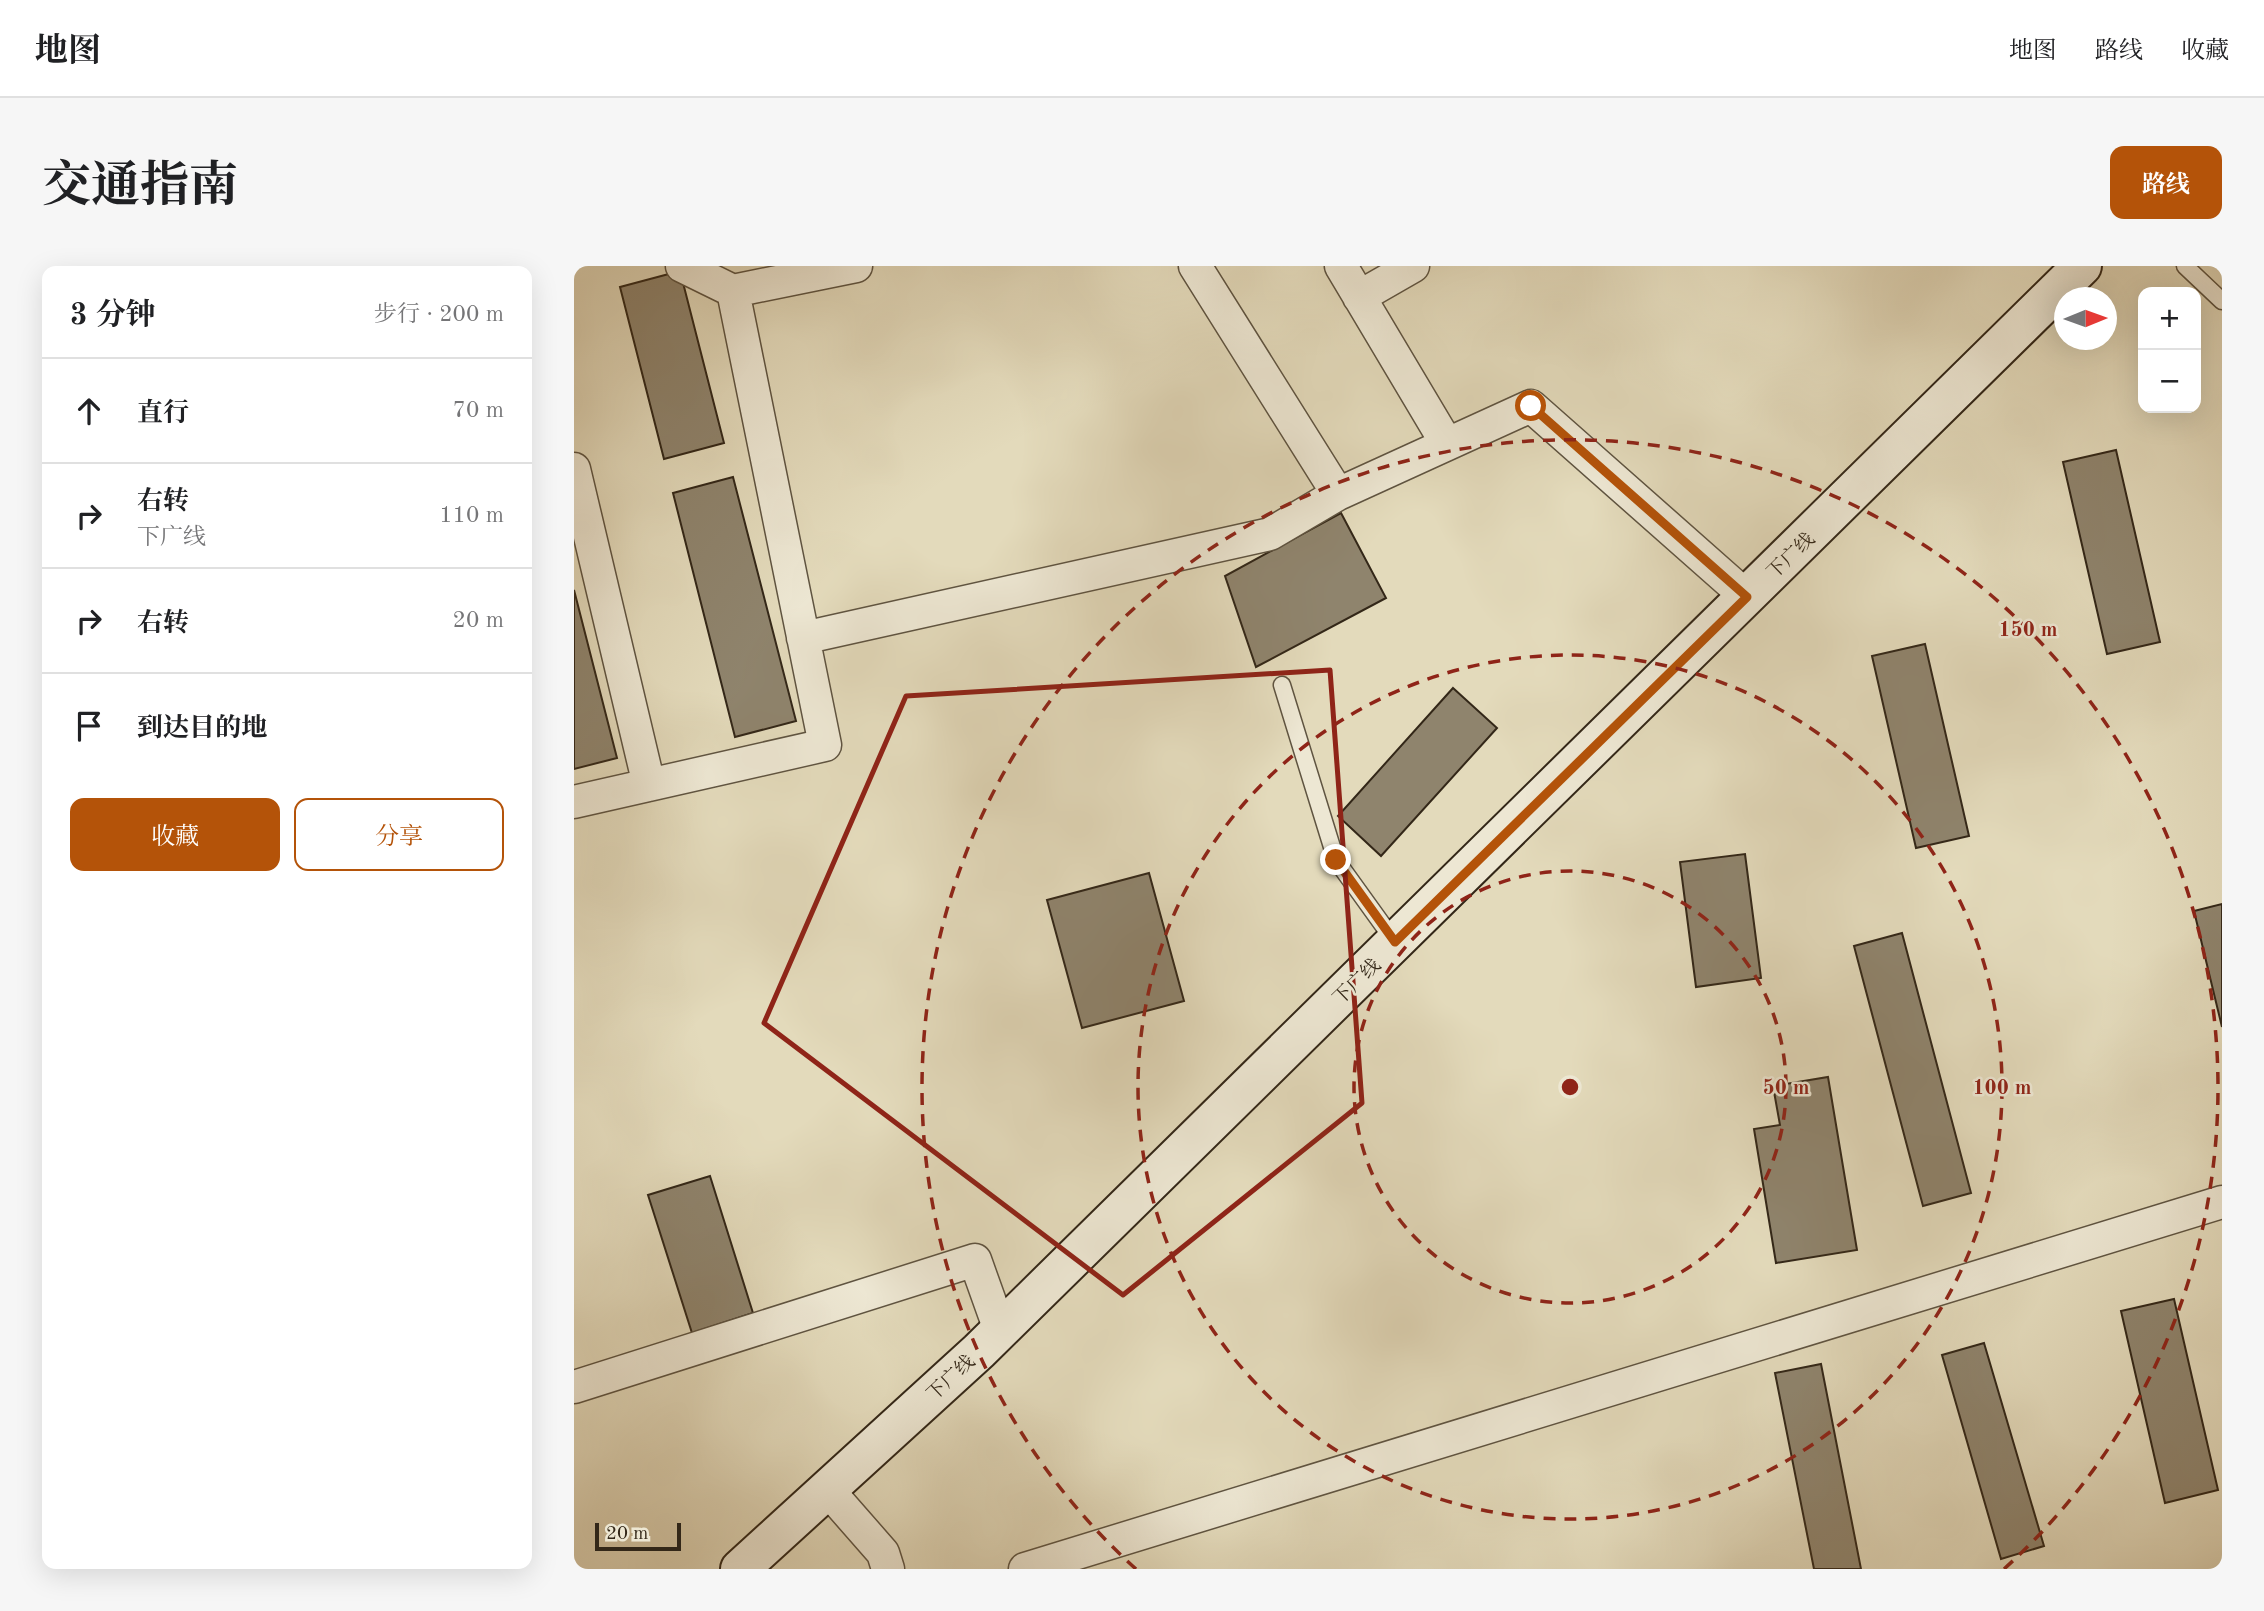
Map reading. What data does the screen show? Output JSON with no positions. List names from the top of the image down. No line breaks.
{"streets":{"main road":["下广线"]},"scale_bar":"20 m","north":"right","page":{"header":"地图","nav":["地图","路线","收藏"],"title":"交通指南","buttons":["路线",["收藏","分享"]],"heading":["3 分钟","步行 · 200 m"],"map_buttons":["+","−"],"list":[["直行","70 m"],["右转","下广线","110 m"],["右转","20 m"],"到达目的地"],"scale":"20 m"},"rings":["150 m","50 m","100 m"]}
